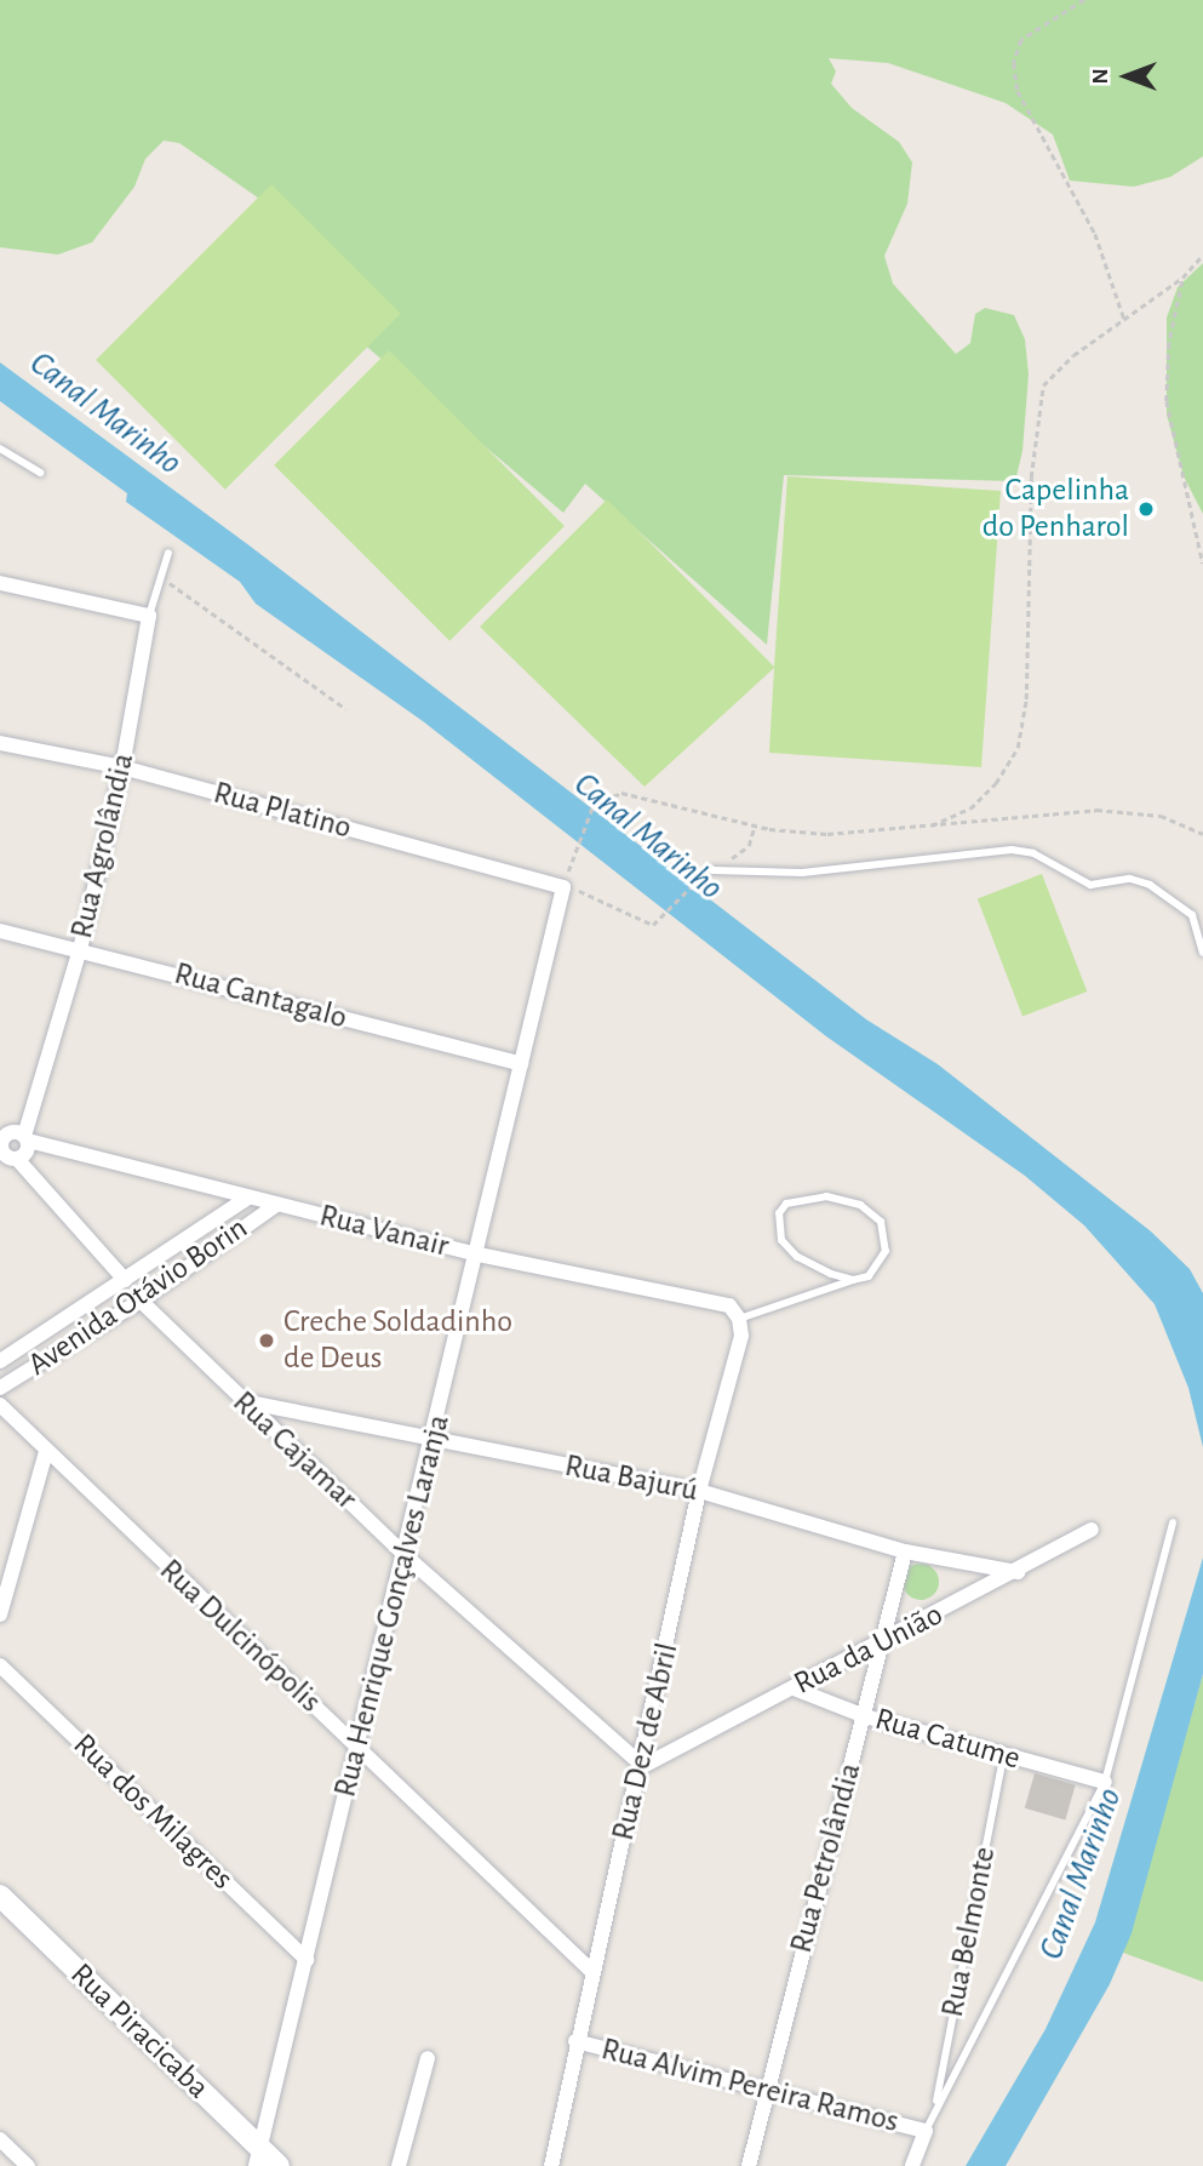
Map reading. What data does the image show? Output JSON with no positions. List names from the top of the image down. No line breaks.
{"streets":{"street":["Rua Platino","Rua Agrolândia","Rua Cantagalo","Rua Vanair","Avenida Otávio Borin","Rua Cajamar","Rua Bajurú","Rua Henrique Gonçalves Laranja","Rua Dulcinópolis","Rua da União","Rua Catume","Rua Dez de Abril","Rua dos Milagres","Rua Petrolândia","Rua Piracicaba","Rua Alvim Pereira Ramos"],"lane":["Rua Belmonte"]},"crossings":[["Rua Platino","Rua Agrolândia"],["Rua Platino","Rua Henrique Gonçalves Laranja"],["Rua Agrolândia","Rua Cantagalo"],["Rua Agrolândia","Rua Vanair"],["Rua Cantagalo","Rua Henrique Gonçalves Laranja"],["Rua Vanair","Avenida Otávio Borin"],["Rua Vanair","Rua Henrique Gonçalves Laranja"],["Rua Vanair","Rua Dez de Abril"],["Avenida Otávio Borin","Rua Cajamar"],["Rua Cajamar","Rua Bajurú"],["Rua Cajamar","Rua Henrique Gonçalves Laranja"],["Rua Cajamar","Rua da União"],["Rua Cajamar","Rua Dez de Abril"],["Rua Bajurú","Rua Henrique Gonçalves Laranja"],["Rua Bajurú","Rua da União"],["Rua Bajurú","Rua Dez de Abril"],["Rua Bajurú","Rua Petrolândia"],["Rua Henrique Gonçalves Laranja","Rua Dulcinópolis"],["Rua Henrique Gonçalves Laranja","Rua dos Milagres"],["Rua Henrique Gonçalves Laranja","Rua Piracicaba"],["Rua Dulcinópolis","Rua Dez de Abril"],["Rua da União","Rua Catume"],["Rua da União","Rua Dez de Abril"],["Rua da União","Rua Petrolândia"],["Rua Catume","Rua Petrolândia"],["Rua Catume","Rua Belmonte"],["Rua Dez de Abril","Rua Alvim Pereira Ramos"],["Rua Petrolândia","Rua Alvim Pereira Ramos"]],"water":["Canal Marinho"],"places":["Capelinha do Penharol","Creche Soldadinho de Deus"],"north":"left"}
